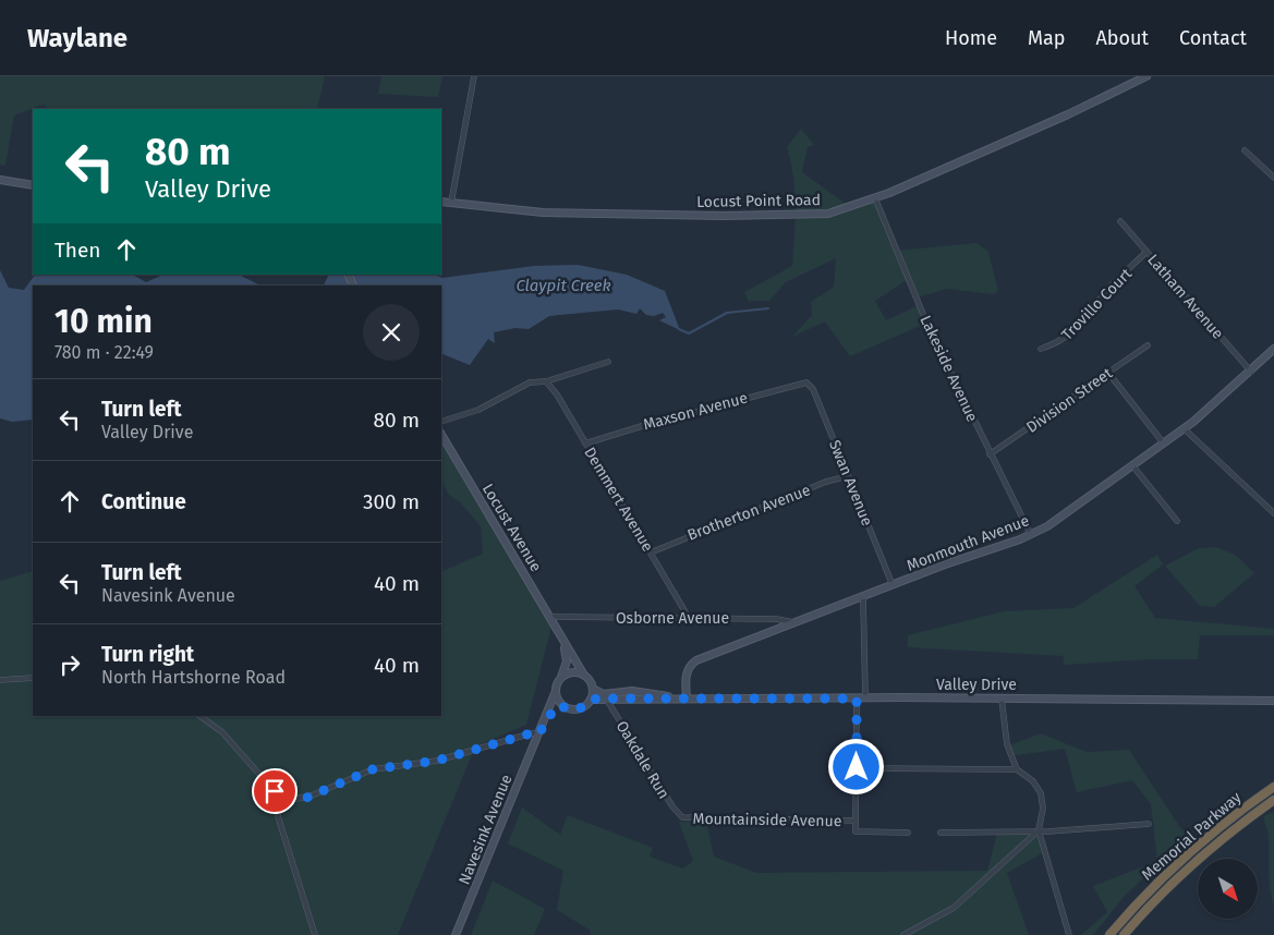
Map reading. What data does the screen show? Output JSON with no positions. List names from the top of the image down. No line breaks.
{"streets":{"highway":["Memorial Parkway"],"street":["Locust Point Road","Latham Avenue","Trovillo Court","Lakeside Avenue","Division Street","Maxson Avenue","Swan Avenue","Demmert Avenue","Brotherton Avenue","Locust Avenue","Monmouth Avenue","Osborne Avenue","Valley Drive","Oakdale Run","Mountainside Avenue","Navesink Avenue"]},"crossings":[["Locust Point Road","Lakeside Avenue"],["Latham Avenue","Trovillo Court"],["Latham Avenue","Monmouth Avenue"],["Lakeside Avenue","Division Street"],["Lakeside Avenue","Monmouth Avenue"],["Maxson Avenue","Swan Avenue"],["Maxson Avenue","Demmert Avenue"],["Swan Avenue","Brotherton Avenue"],["Swan Avenue","Monmouth Avenue"],["Demmert Avenue","Brotherton Avenue"],["Demmert Avenue","Osborne Avenue"],["Locust Avenue","Osborne Avenue"],["Locust Avenue","Valley Drive"],["Locust Avenue","Navesink Avenue"],["Monmouth Avenue","Osborne Avenue"],["Monmouth Avenue","Valley Drive"],["Valley Drive","Oakdale Run"],["Valley Drive","Navesink Avenue"],["Oakdale Run","Mountainside Avenue"]],"water":["Claypit Creek"],"north":"bottom right","page":{"header":"Waylane","nav":["Home","Map","About","Contact"],"turn":["80 m","Valley Drive"],"then":"Then","heading":["10 min","780 m · 22:49"],"list":[{"name":"Turn left","note":"Valley Drive","value":"80 m"},{"name":"Continue","value":"300 m"},{"name":"Turn left","note":"Navesink Avenue","value":"40 m"},{"name":"Turn right","note":"North Hartshorne Road","value":"40 m"}]}}
